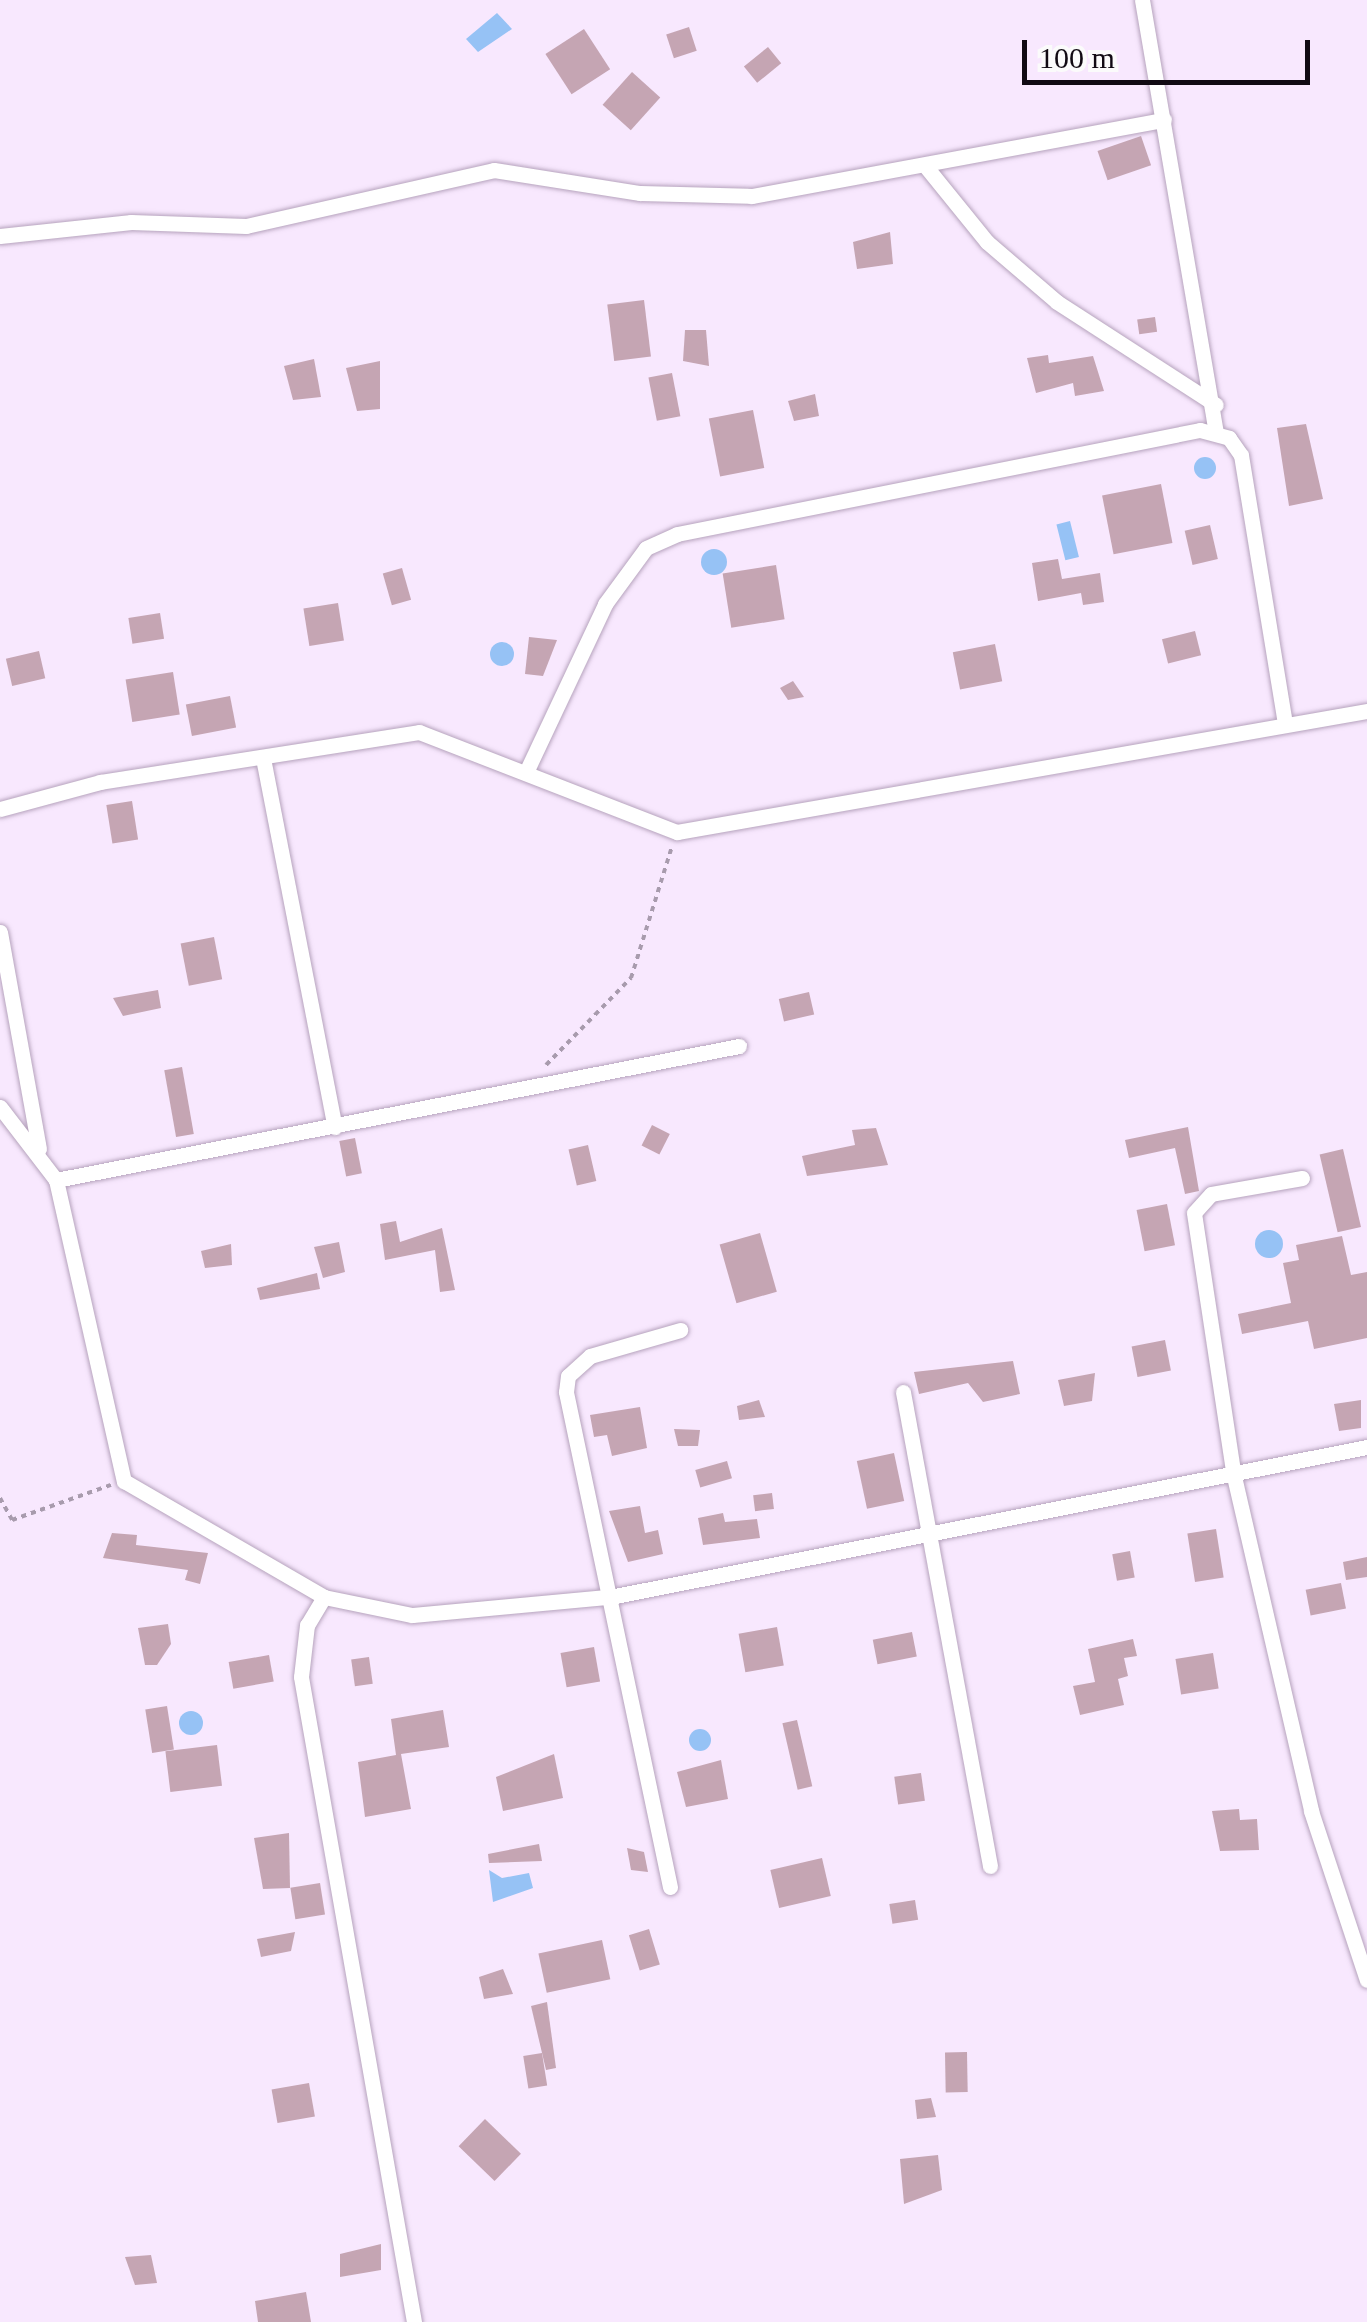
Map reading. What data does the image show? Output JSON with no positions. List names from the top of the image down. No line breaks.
{"scale_bar":"100 m"}
